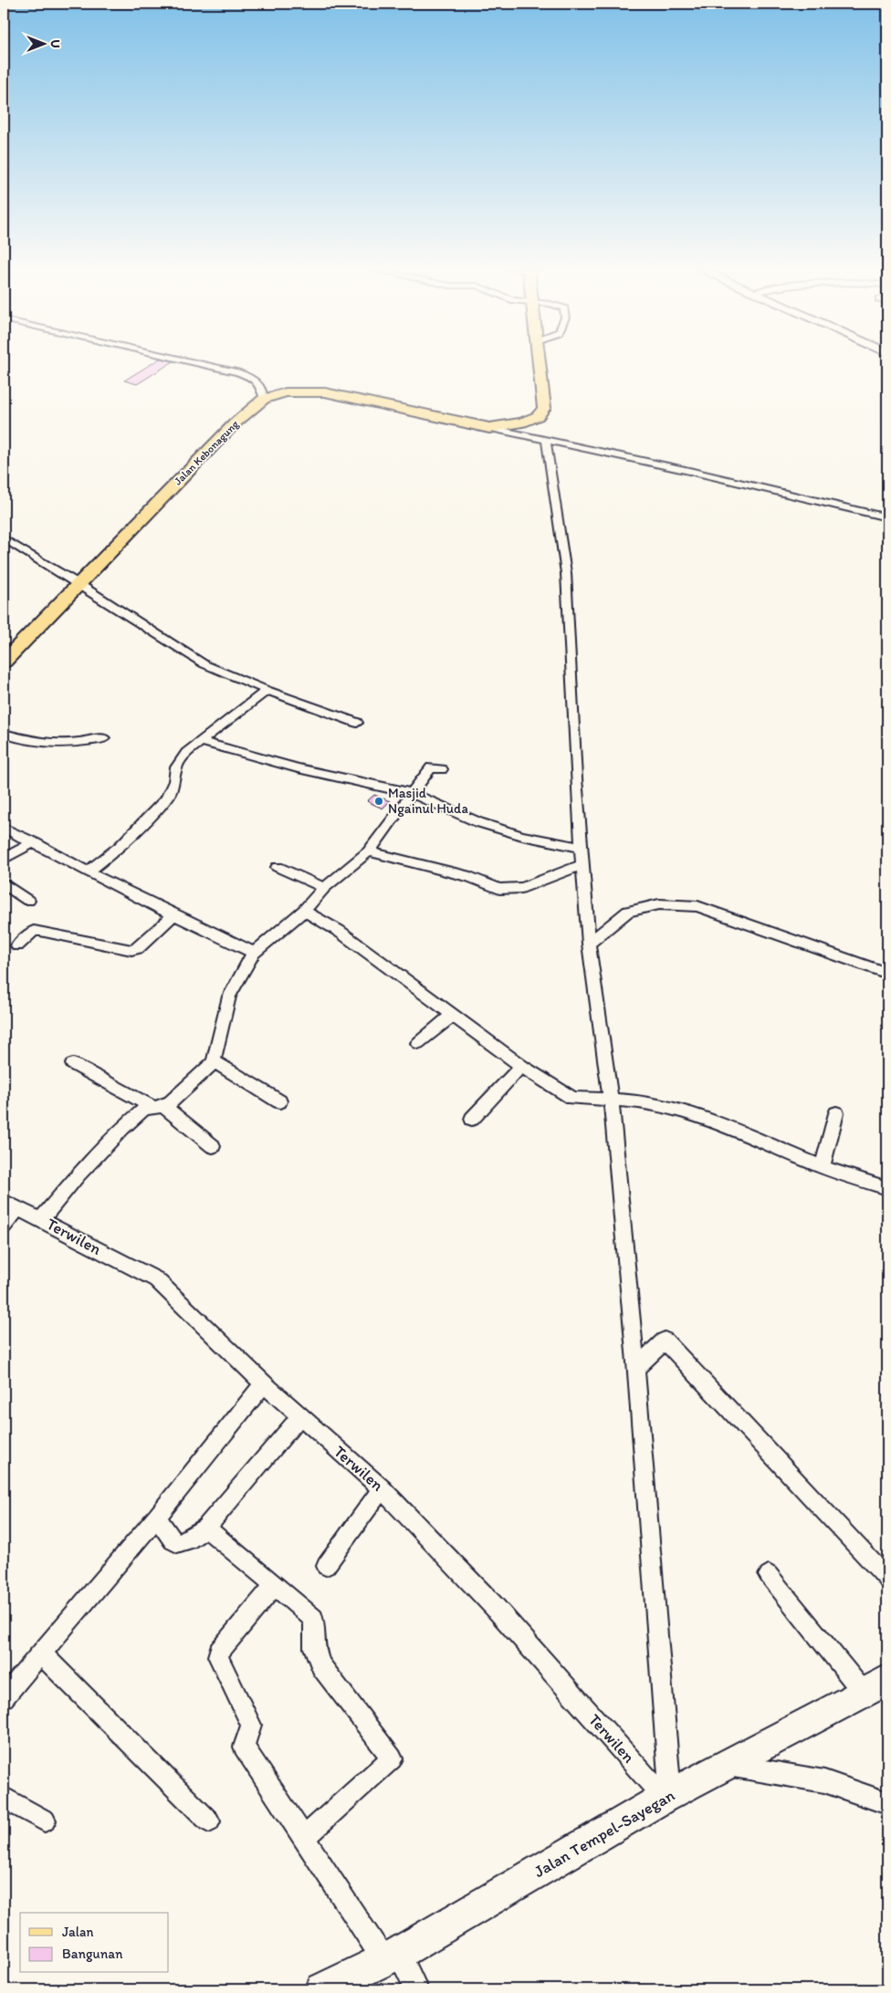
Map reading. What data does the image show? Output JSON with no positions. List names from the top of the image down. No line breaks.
{"streets":{"main road":["Jalan Kebonagung"],"street":["Terwilen","Jalan Tempel-Sayegan"]},"crossings":[["Terwilen","Jalan Tempel-Sayegan"]],"places":["Masjid Ngainul Huda"],"legend":["Jalan","Bangunan"],"north":"right"}
